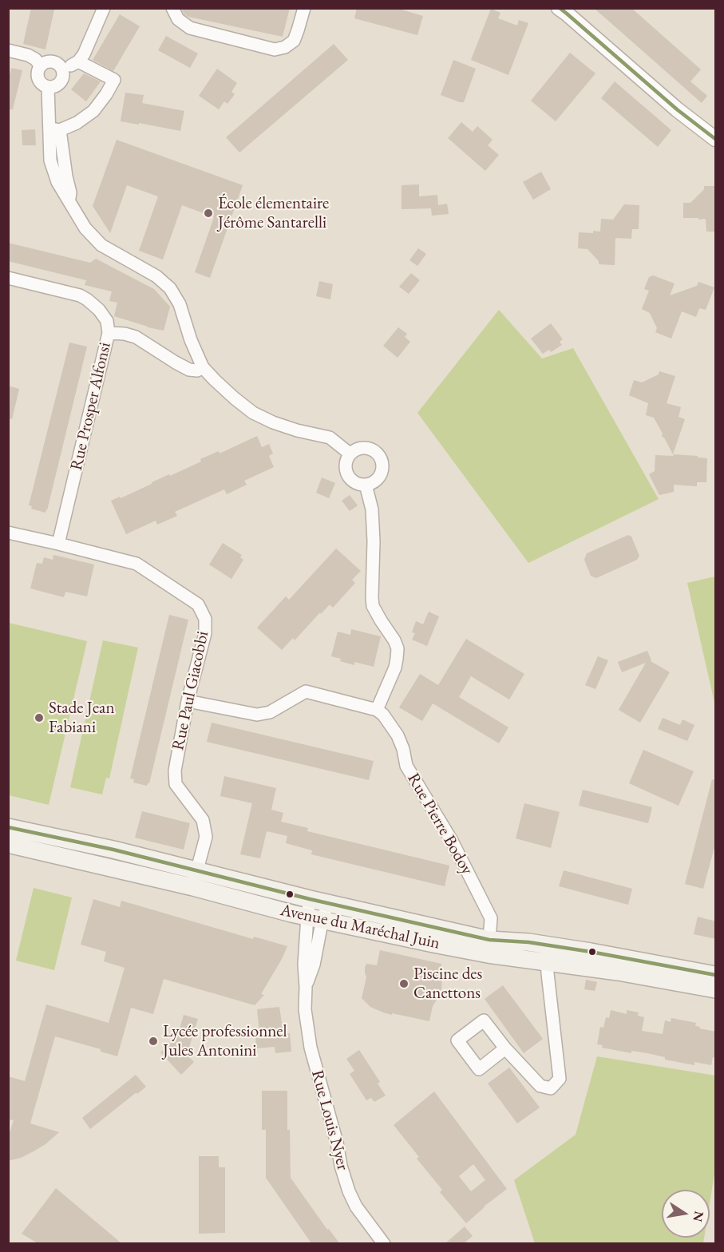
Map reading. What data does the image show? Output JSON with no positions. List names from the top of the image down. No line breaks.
{"streets":{"main road":["Avenue du Maréchal Juin"],"street":["Rue Prosper Alfonsi","Rue Paul Giacobbi","Rue Pierre Bodoy","Rue Louis Nyer"]},"crossings":[["Rue Prosper Alfonsi","Rue Paul Giacobbi"],["Rue Paul Giacobbi","Avenue du Maréchal Juin"],["Rue Pierre Bodoy","Avenue du Maréchal Juin"],["Avenue du Maréchal Juin","Rue Louis Nyer"]],"places":["École élementaire Jérôme Santarelli","Stade Jean Fabiani","Piscine des Canettons","Lycée professionnel Jules Antonini"],"north":"right"}
